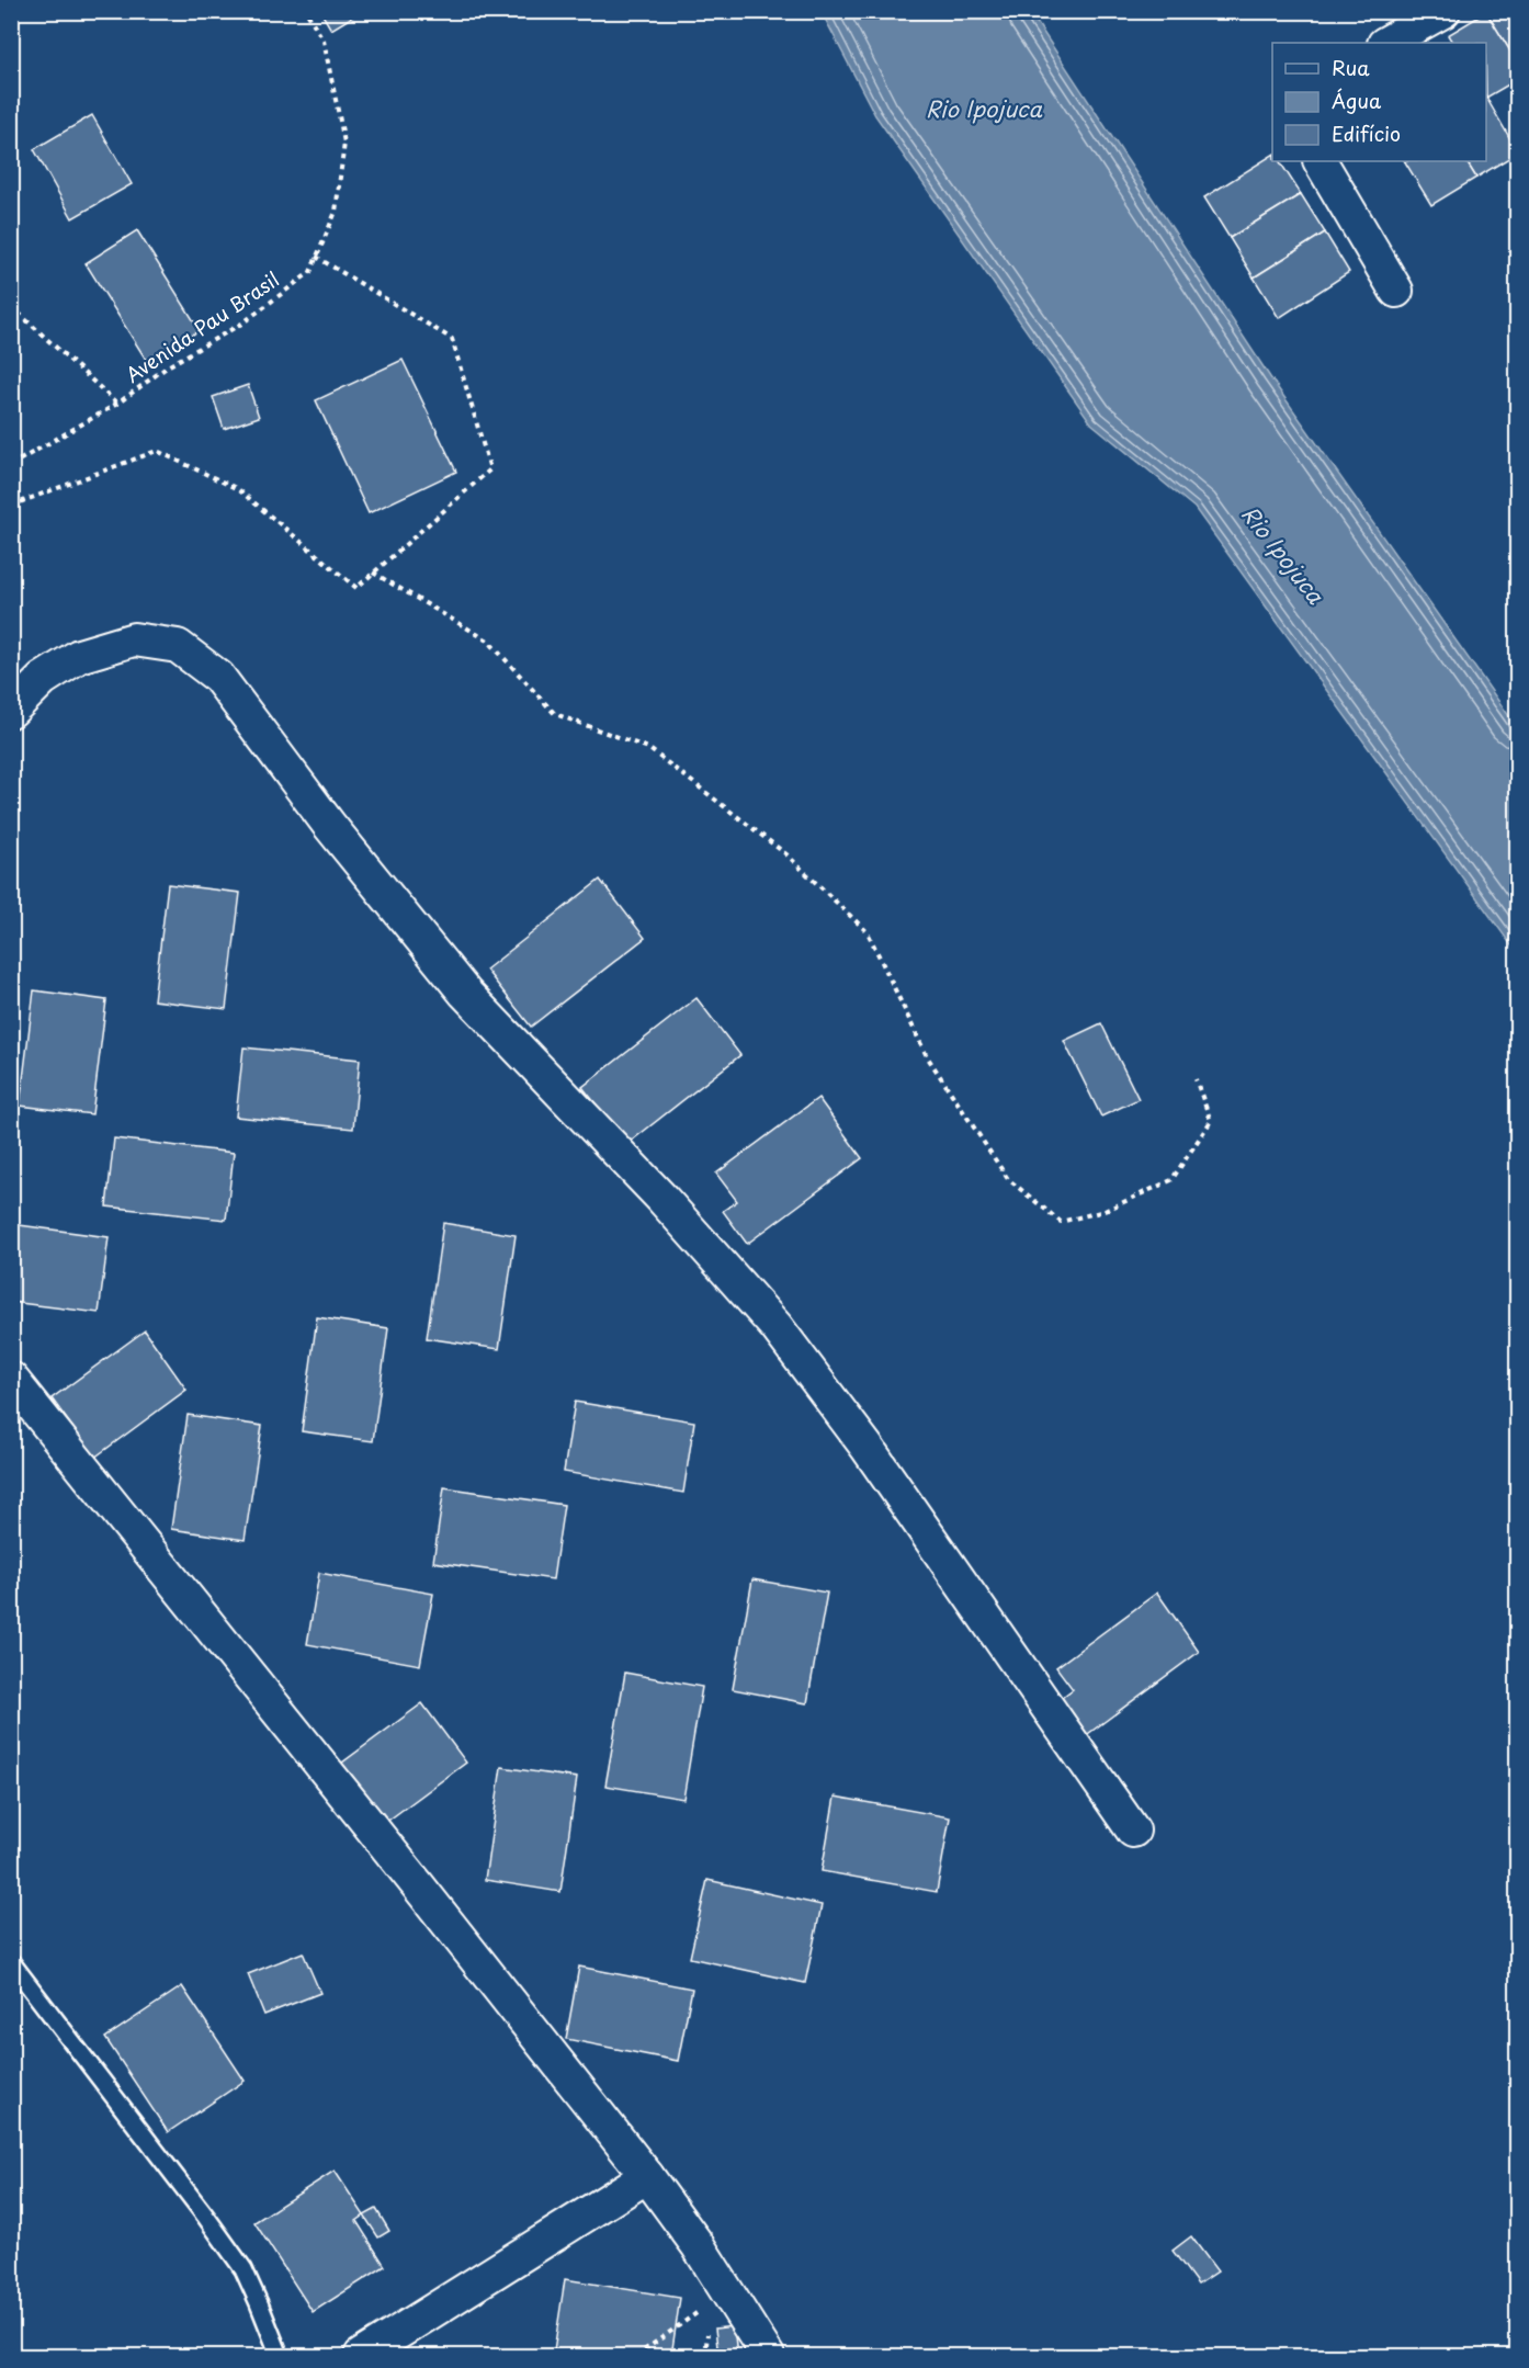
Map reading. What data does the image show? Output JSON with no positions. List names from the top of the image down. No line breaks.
{"streets":{"path":["Avenida Pau Brasil"]},"water":["Rio Ipojuca"],"legend":["Rua","Água","Edifício"]}
